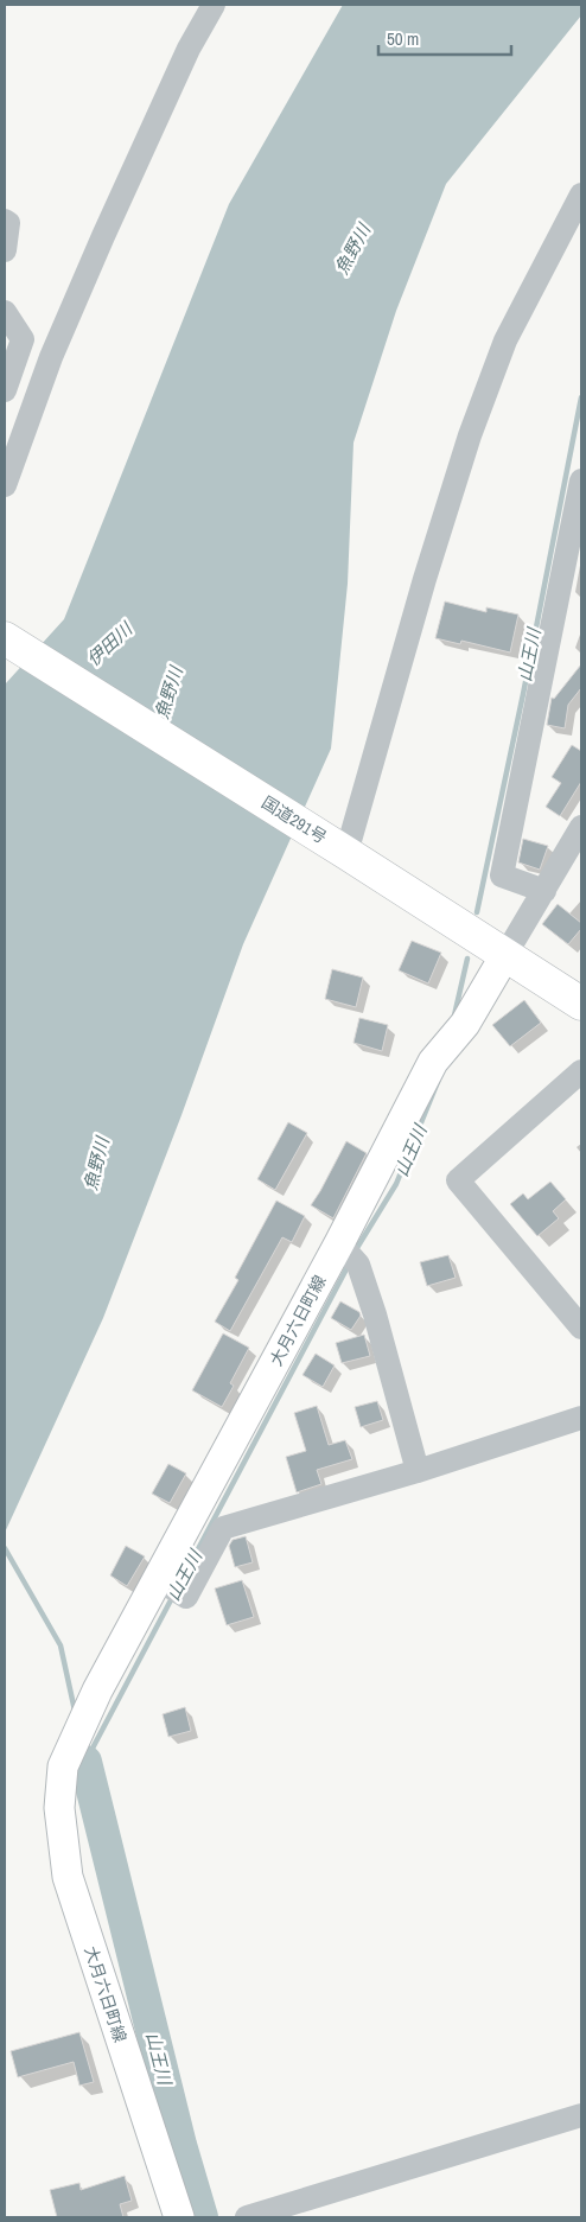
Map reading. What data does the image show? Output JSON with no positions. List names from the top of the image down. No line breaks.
{"streets":{"highway":["国道291号"],"main road":["大月六日町線"]},"crossings":[["国道291号","大月六日町線"]],"water":["魚野川","伊田川","山王川"],"scale_bar":"50 m"}
